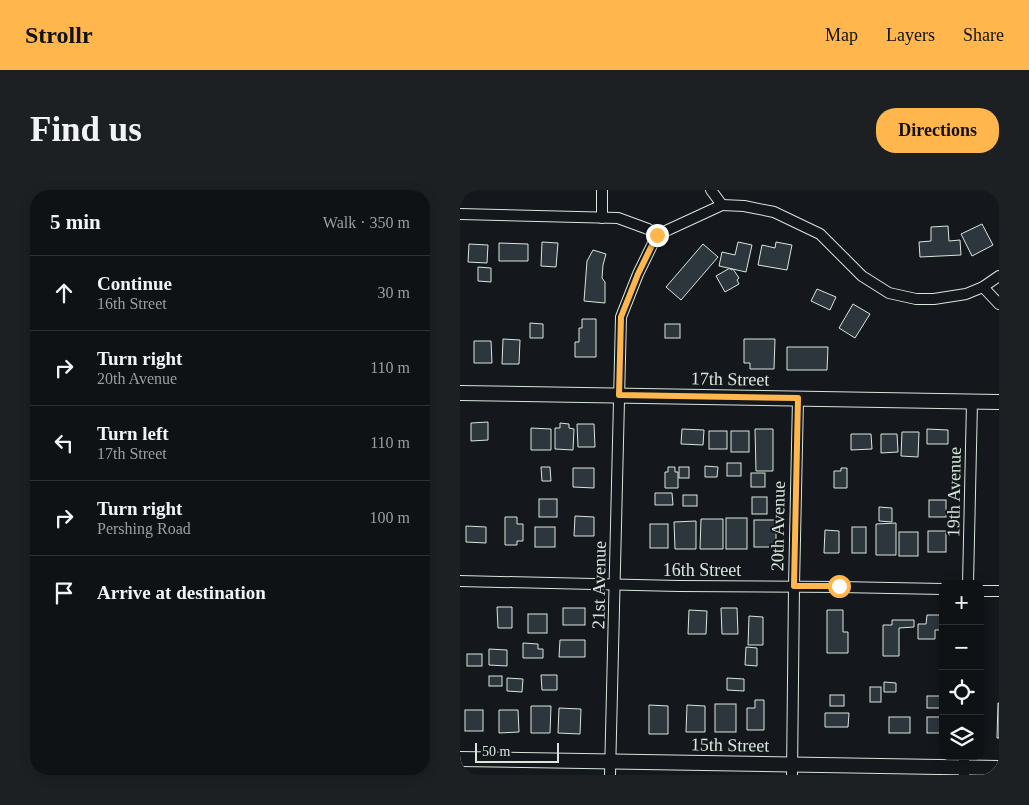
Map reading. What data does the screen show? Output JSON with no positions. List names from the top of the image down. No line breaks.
{"streets":{"main road":["17th Street","15th Street"],"street":["19th Avenue","20th Avenue","16th Street","21st Avenue"]},"crossings":[["17th Street","19th Avenue"],["17th Street","20th Avenue"],["17th Street","21st Avenue"],["20th Avenue","16th Street"],["20th Avenue","15th Street"],["16th Street","21st Avenue"],["21st Avenue","15th Street"]],"scale_bar":"50 m","page":{"header":"Strollr","nav":["Map","Layers","Share"],"buttons":"Directions","title":"Find us","heading":["5 min","Walk · 350 m"],"list":[["Continue","16th Street","30 m"],["Turn right","20th Avenue","110 m"],["Turn left","17th Street","110 m"],["Turn right","Pershing Road","100 m"],"Arrive at destination"],"map_buttons":["+","−"],"scale":"50 m"}}
